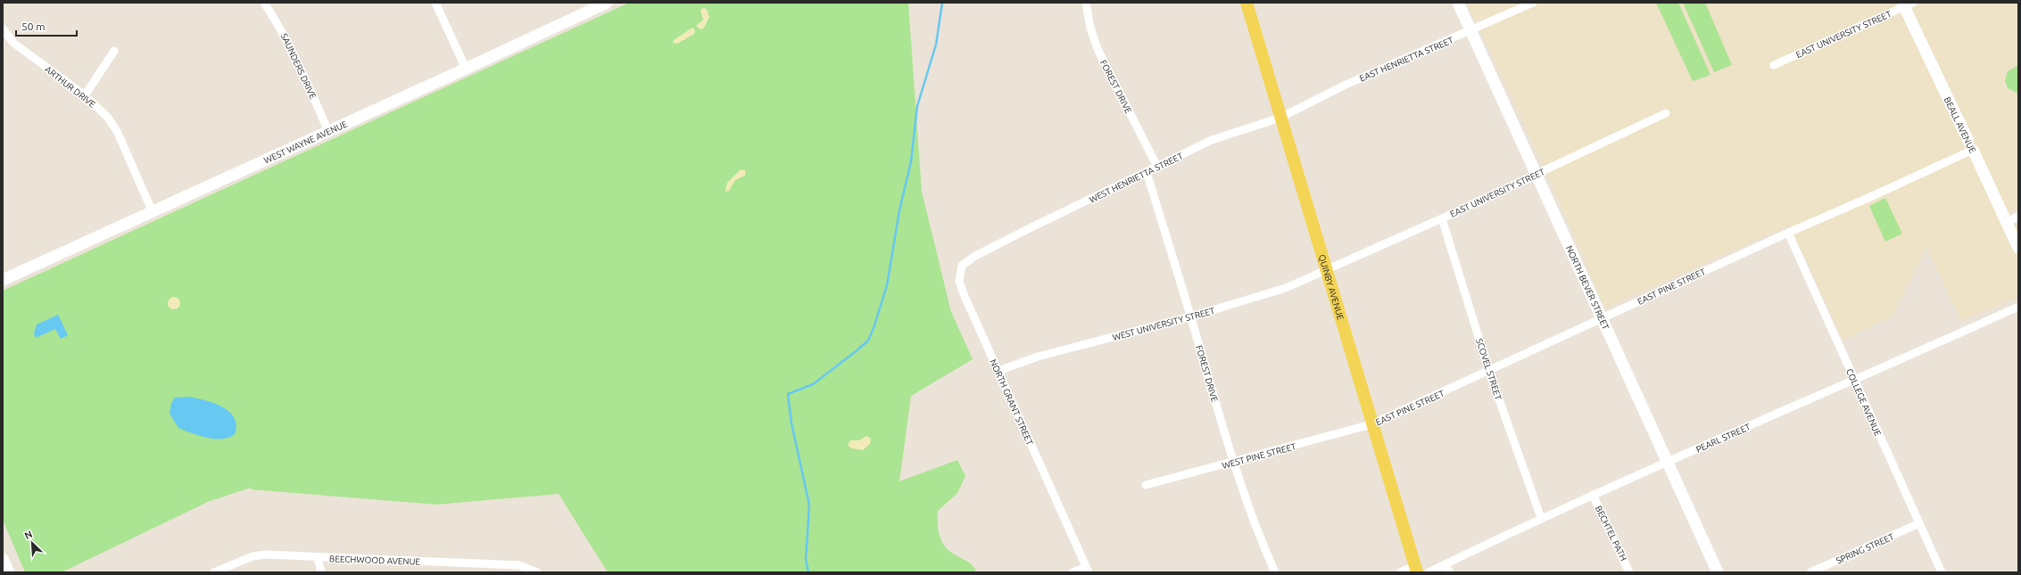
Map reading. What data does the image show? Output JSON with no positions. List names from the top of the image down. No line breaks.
{"streets":{"main road":["QUINBY AVENUE"],"street":["EAST UNIVERSITY STREET","EAST HENRIETTA STREET","SAUNDERS DRIVE","ARTHUR DRIVE","FOREST DRIVE","BEALL AVENUE","WEST WAYNE AVENUE","WEST HENRIETTA STREET","EAST PINE STREET","NORTH BEVER STREET","WEST UNIVERSITY STREET","SCOVEL STREET","NORTH GRANT STREET","COLLEGE AVENUE","PEARL STREET","WEST PINE STREET","BECHTEL PATH","SPRING STREET","BEECHWOOD AVENUE"]},"crossings":[["EAST UNIVERSITY STREET","BEALL AVENUE"],["EAST UNIVERSITY STREET","QUINBY AVENUE"],["EAST UNIVERSITY STREET","NORTH BEVER STREET"],["EAST UNIVERSITY STREET","WEST UNIVERSITY STREET"],["EAST UNIVERSITY STREET","SCOVEL STREET"],["EAST HENRIETTA STREET","WEST HENRIETTA STREET"],["EAST HENRIETTA STREET","QUINBY AVENUE"],["EAST HENRIETTA STREET","NORTH BEVER STREET"],["SAUNDERS DRIVE","WEST WAYNE AVENUE"],["ARTHUR DRIVE","WEST WAYNE AVENUE"],["FOREST DRIVE","WEST HENRIETTA STREET"],["FOREST DRIVE","WEST UNIVERSITY STREET"],["FOREST DRIVE","WEST PINE STREET"],["BEALL AVENUE","EAST PINE STREET"],["WEST HENRIETTA STREET","QUINBY AVENUE"],["WEST HENRIETTA STREET","NORTH GRANT STREET"],["EAST PINE STREET","QUINBY AVENUE"],["EAST PINE STREET","NORTH BEVER STREET"],["EAST PINE STREET","SCOVEL STREET"],["EAST PINE STREET","COLLEGE AVENUE"],["EAST PINE STREET","WEST PINE STREET"],["QUINBY AVENUE","WEST UNIVERSITY STREET"],["QUINBY AVENUE","WEST PINE STREET"],["NORTH BEVER STREET","PEARL STREET"],["WEST UNIVERSITY STREET","NORTH GRANT STREET"],["SCOVEL STREET","PEARL STREET"],["COLLEGE AVENUE","PEARL STREET"],["COLLEGE AVENUE","SPRING STREET"],["PEARL STREET","BECHTEL PATH"]],"scale_bar":"50 m","north":"top left"}
